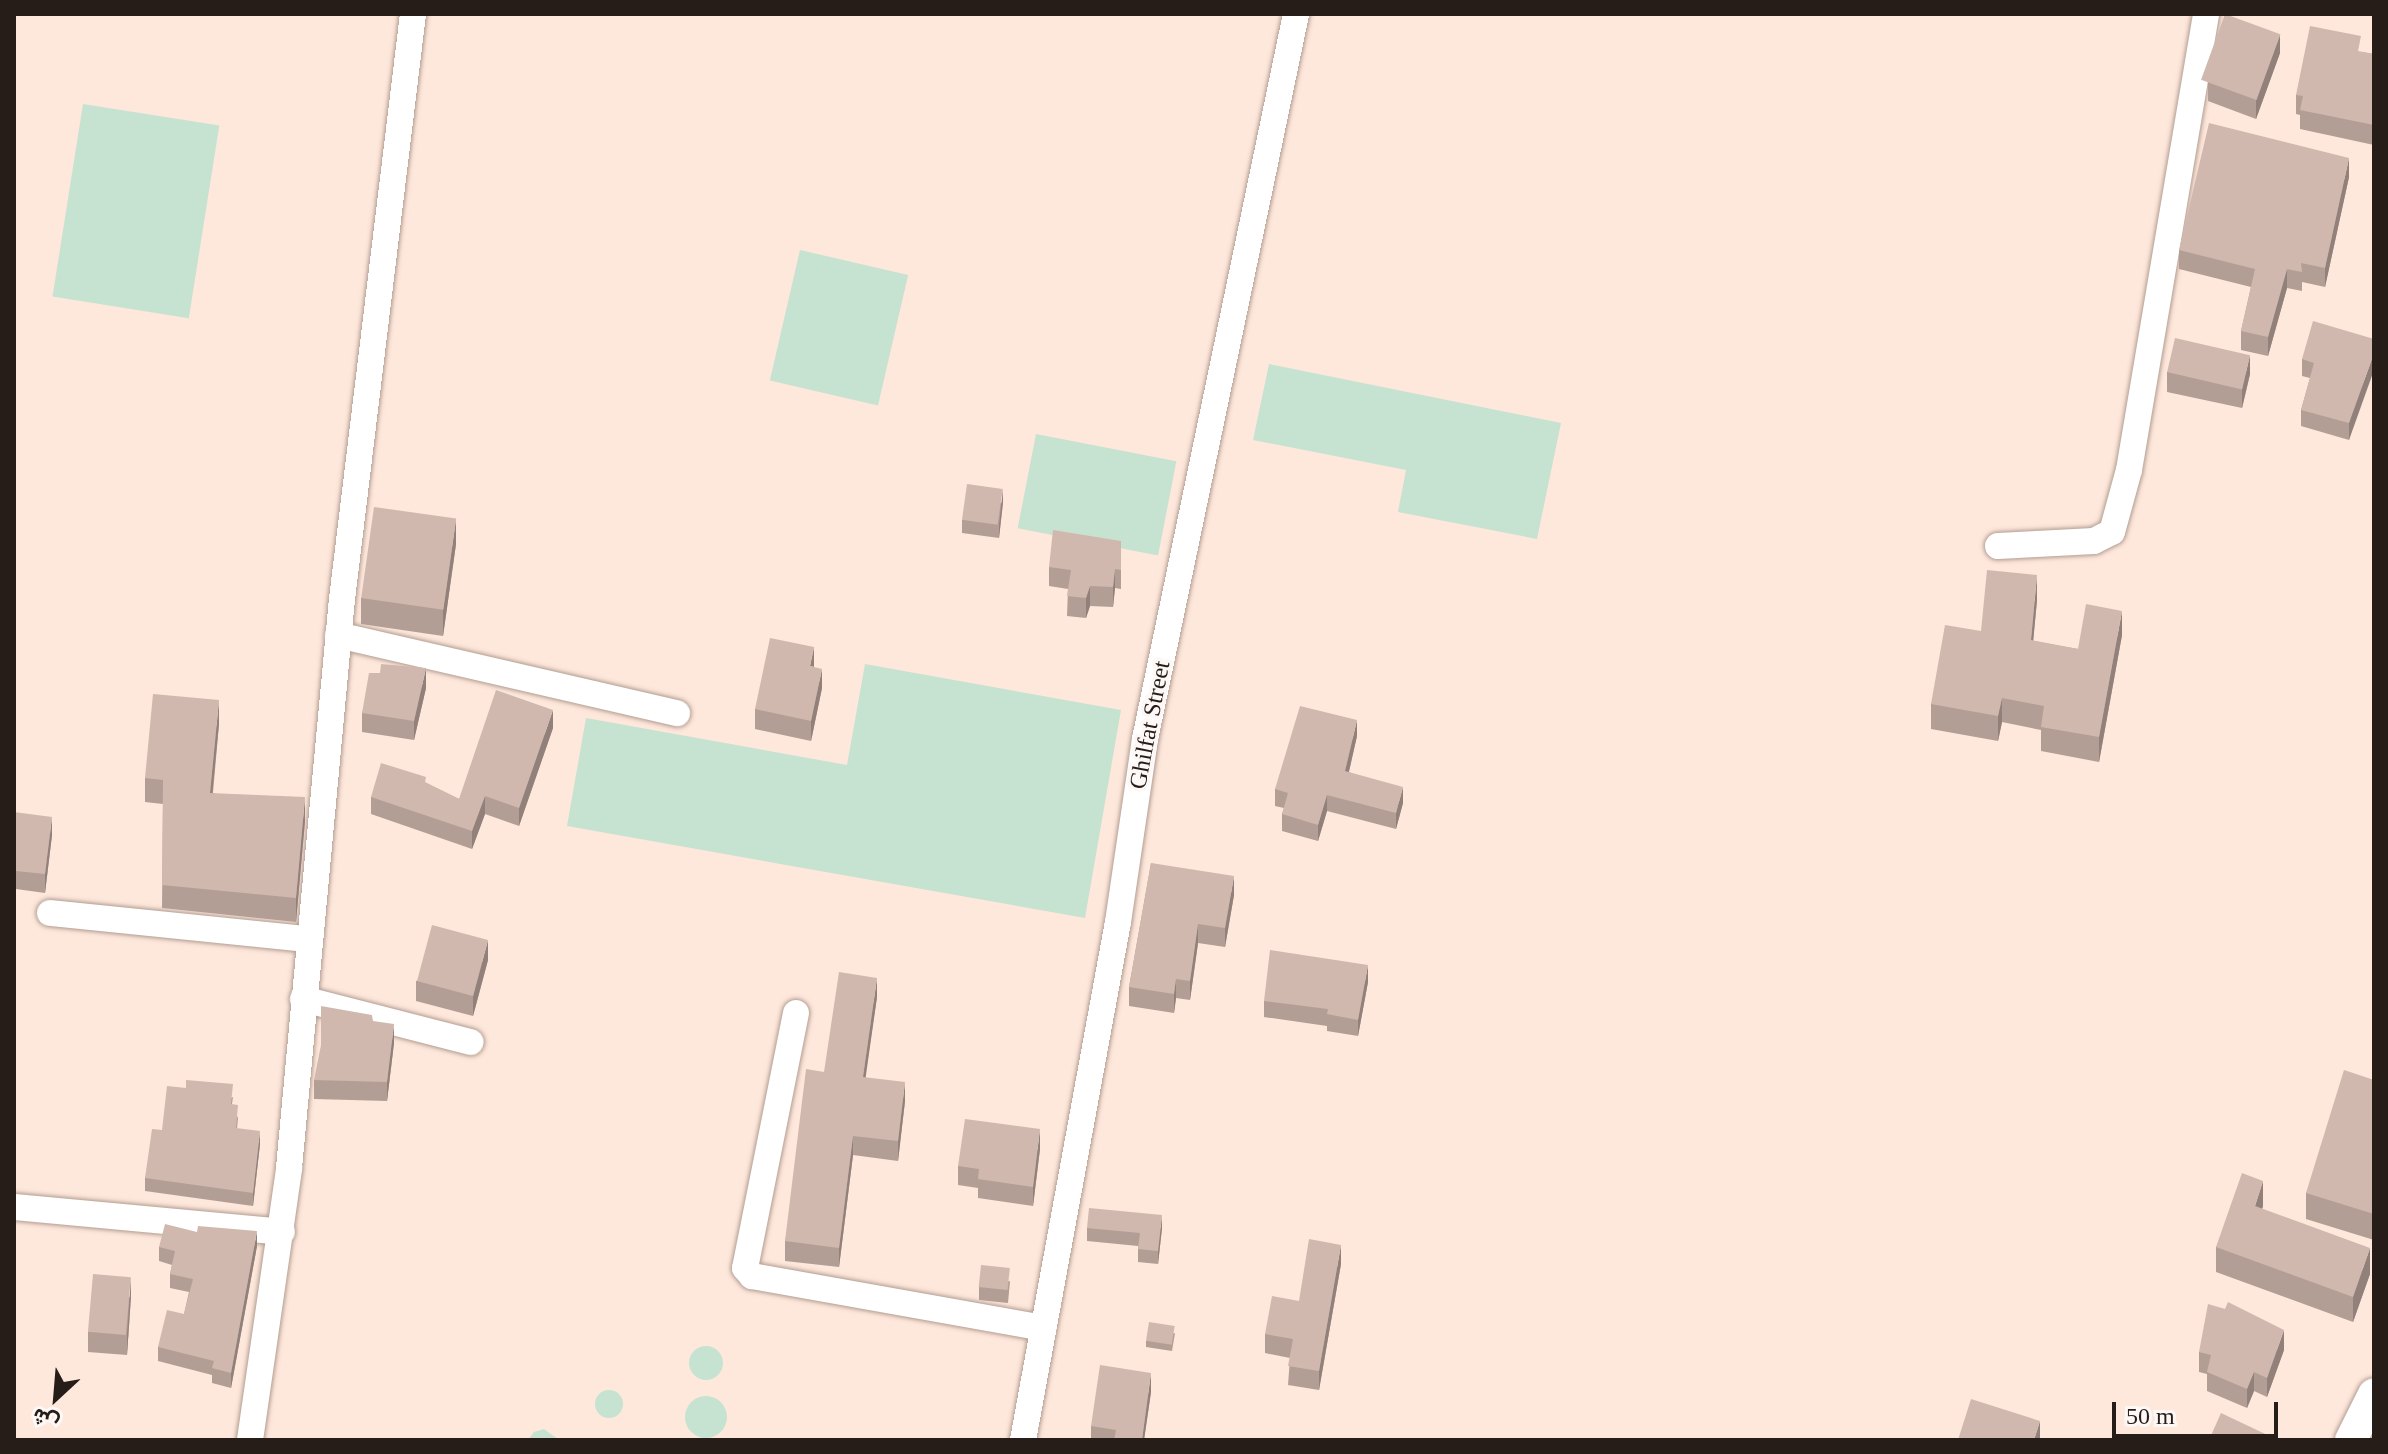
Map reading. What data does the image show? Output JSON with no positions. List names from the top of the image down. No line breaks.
{"streets":{"street":["Ghilfat Street"]},"scale_bar":"50 m","north":"bottom left"}
